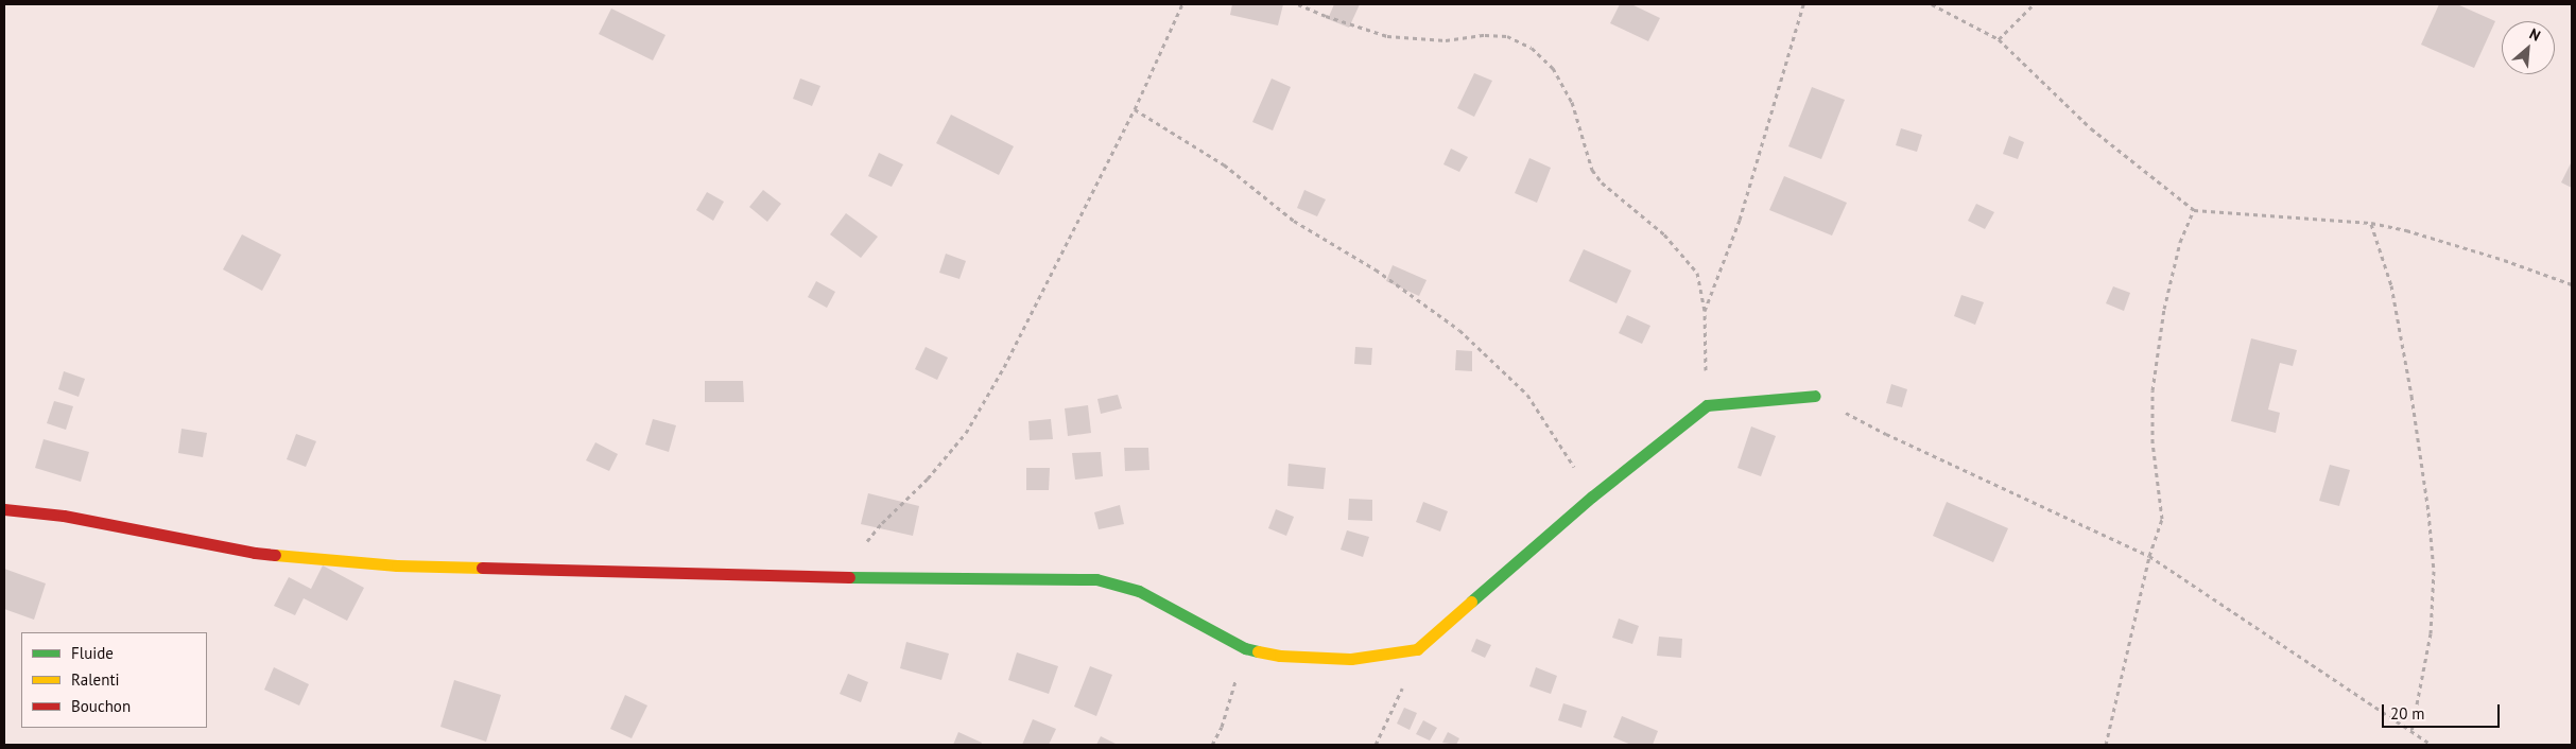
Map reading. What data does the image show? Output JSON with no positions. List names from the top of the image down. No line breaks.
{"legend":["Fluide","Ralenti","Bouchon"],"scale_bar":"20 m","north":"top right"}
